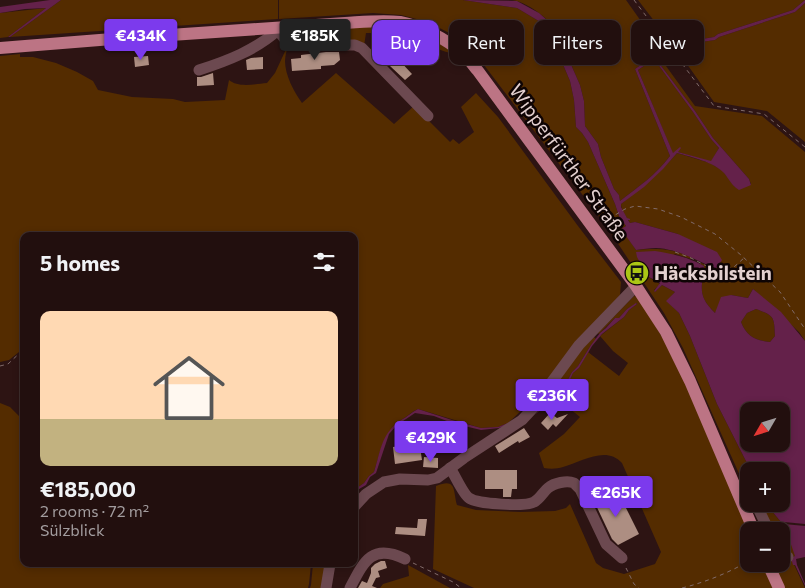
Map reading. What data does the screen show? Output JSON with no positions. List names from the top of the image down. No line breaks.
{"streets":{"main road":["Wipperfürther Straße"]},"places":{"bus stop":["Häcksbilstein"]},"north":"bottom left","page":{"price":["€434K","€185K","€236K","€429K","€265K"],"chip":["Buy","Rent","Filters","New"],"heading":"5 homes","list":[{"name":"€185,000","note":"2 rooms · 72 m² · Sülzblick"}],"map_buttons":["+","−"]}}
